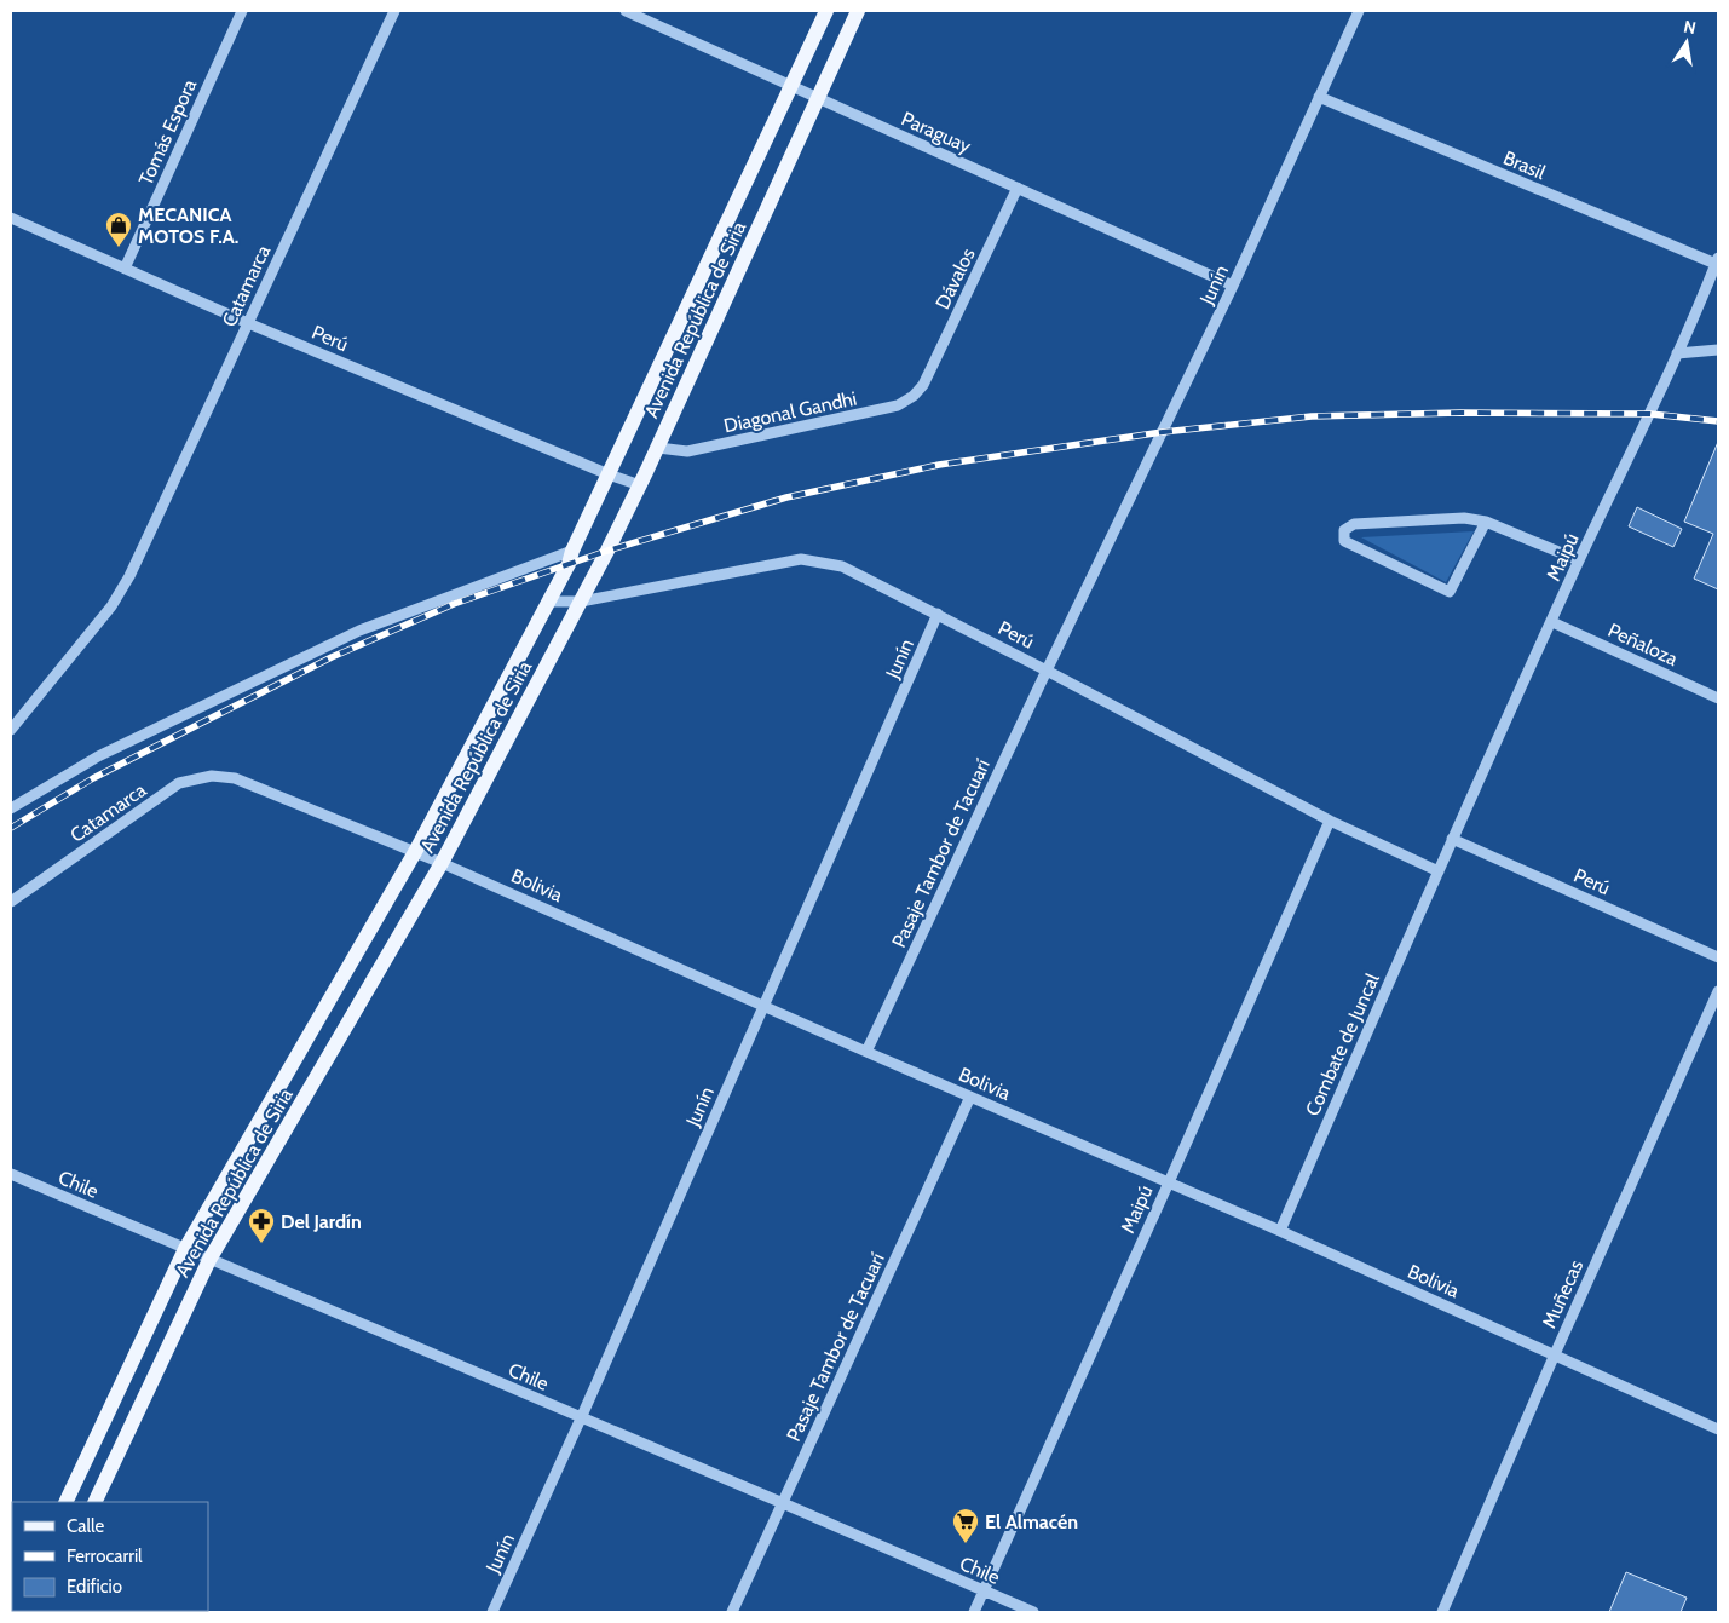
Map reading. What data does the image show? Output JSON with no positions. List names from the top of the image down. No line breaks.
{"streets":{"main road":["Avenida República de Siria"],"street":["Tomás Espora","Paraguay","Brasil","Dávalos","Junín","Catamarca","Perú","Diagonal Gandhi","Maipú","Peñaloza","Pasaje Tambor de Tacuarí","Bolivia","Combate de Juncal","Chile","Muñecas"]},"crossings":[["Tomás Espora","Perú"],["Paraguay","Dávalos"],["Paraguay","Junín"],["Paraguay","Avenida República de Siria"],["Brasil","Junín"],["Brasil","Maipú"],["Dávalos","Diagonal Gandhi"],["Junín","Perú"],["Junín","Pasaje Tambor de Tacuarí"],["Junín","Bolivia"],["Junín","Chile"],["Catamarca","Perú"],["Catamarca","Bolivia"],["Avenida República de Siria","Perú"],["Avenida República de Siria","Diagonal Gandhi"],["Avenida República de Siria","Bolivia"],["Avenida República de Siria","Chile"],["Perú","Maipú"],["Perú","Pasaje Tambor de Tacuarí"],["Perú","Combate de Juncal"],["Maipú","Peñaloza"],["Maipú","Bolivia"],["Maipú","Combate de Juncal"],["Maipú","Chile"],["Pasaje Tambor de Tacuarí","Bolivia"],["Pasaje Tambor de Tacuarí","Chile"],["Bolivia","Combate de Juncal"],["Bolivia","Muñecas"]],"places":{"shop":["MECANICA MOTOS F.A."],"pharmacy":["Del Jardín"],"supermarket":["El Almacén"]},"legend":["Calle","Ferrocarril","Edificio"],"north":"top"}
